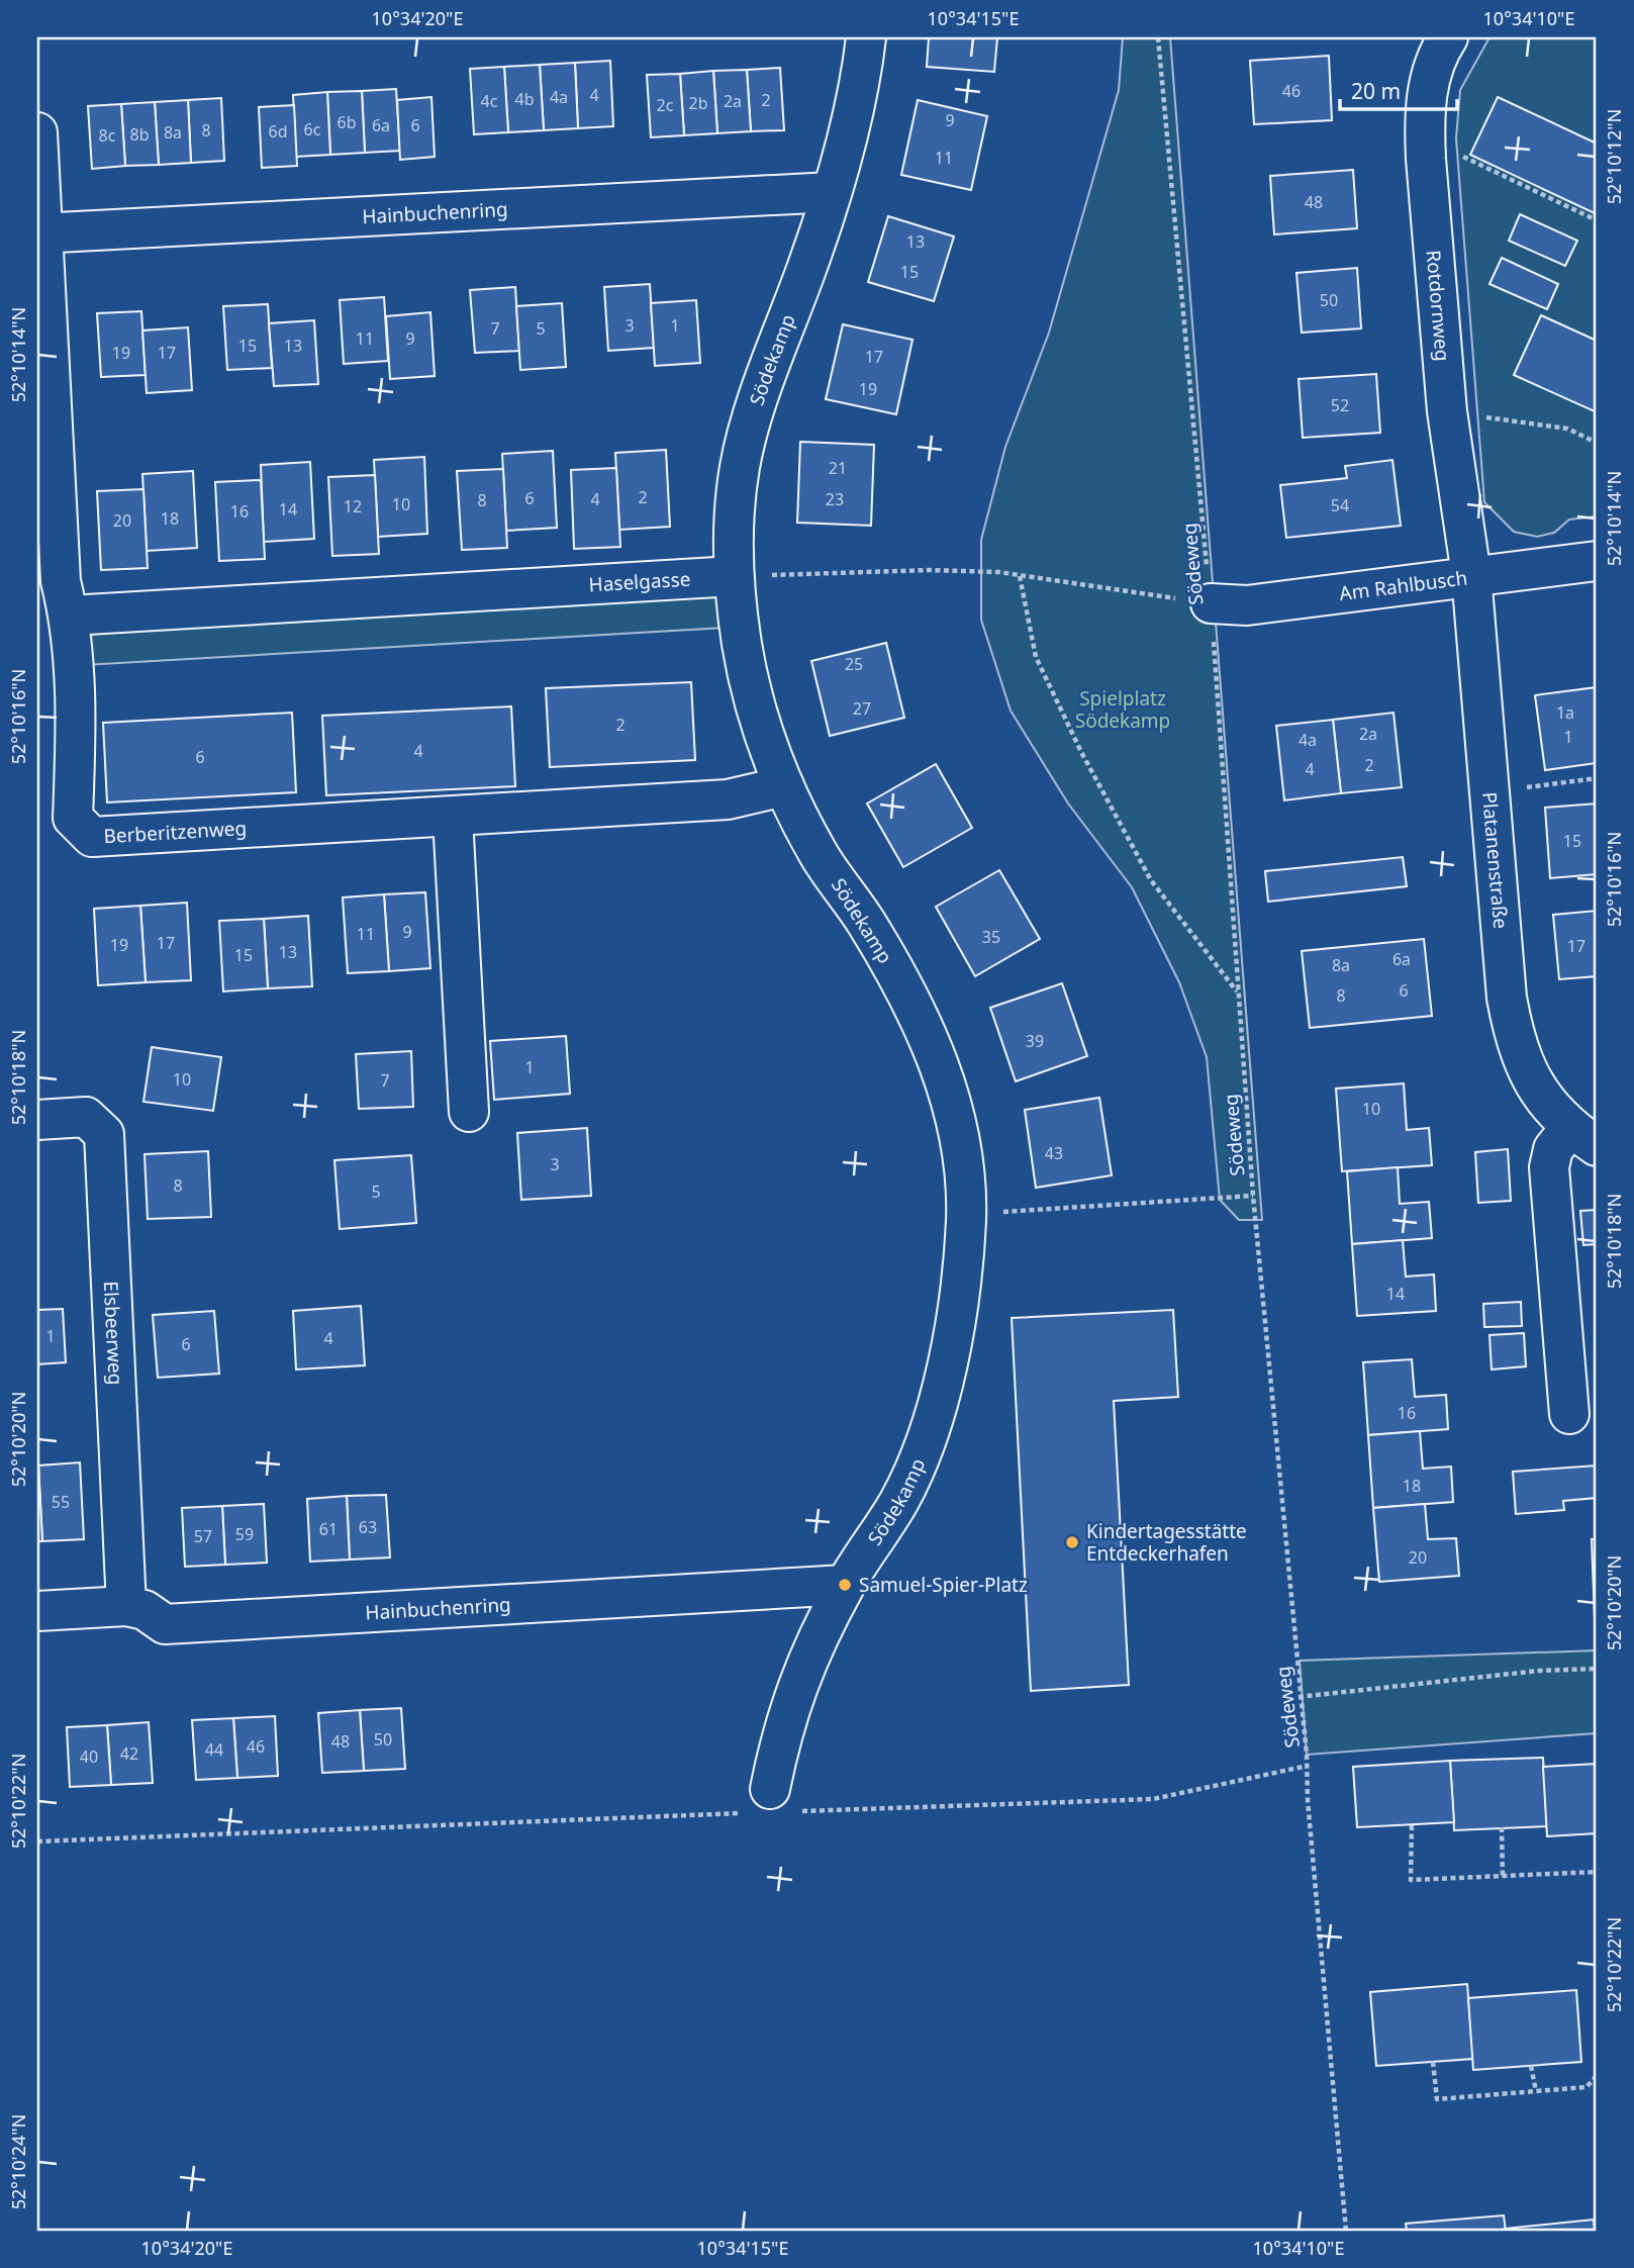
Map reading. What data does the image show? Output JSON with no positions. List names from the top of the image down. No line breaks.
{"streets":{"street":["Hainbuchenring","Rotdornweg","Södekamp","Haselgasse","Am Rahlbusch","Berberitzenweg","Platanenstraße","Elsbeerweg"],"path":["Södeweg"]},"crossings":[["Hainbuchenring","Södekamp"],["Hainbuchenring","Berberitzenweg"],["Hainbuchenring","Elsbeerweg"],["Rotdornweg","Am Rahlbusch"],["Rotdornweg","Platanenstraße"],["Södekamp","Haselgasse"],["Södekamp","Berberitzenweg"],["Södeweg","Am Rahlbusch"],["Haselgasse","Berberitzenweg"],["Am Rahlbusch","Platanenstraße"]],"parks":["Spielplatz Södekamp"],"places":["Kindertagesstätte Entdeckerhafen","Samuel-Spier-Platz"],"house_numbers":["46","4","4a","4b","2","4c","2a","2b","2c","9","6b","6a","6","6c","8","6d","8a","8b","8c","11","48","13","15","50","3","1","7","5","11","9","15","13","19","17","17","19","52","21","2","6","4","23","8","10","54","12","14","16","18","20","25","27","1a","2","2a","1","4a","4","6","2","4","15","9","11","35","17","19","17","13","15","6a","8a","6","8","39","1","10","7","10","43","3","8","5","14","1","4","6","16","18","55","63","61","59","57","20","50","48","46","44","42","40"],"scale_bar":"20 m","coordinates":["10°34'20\"E","10°34'15\"E","10°34'10\"E","52°10'12\"N","52°10'14\"N","52°10'16\"N","52°10'18\"N","52°10'20\"N","52°10'22\"N","52°10'24\"N"]}
